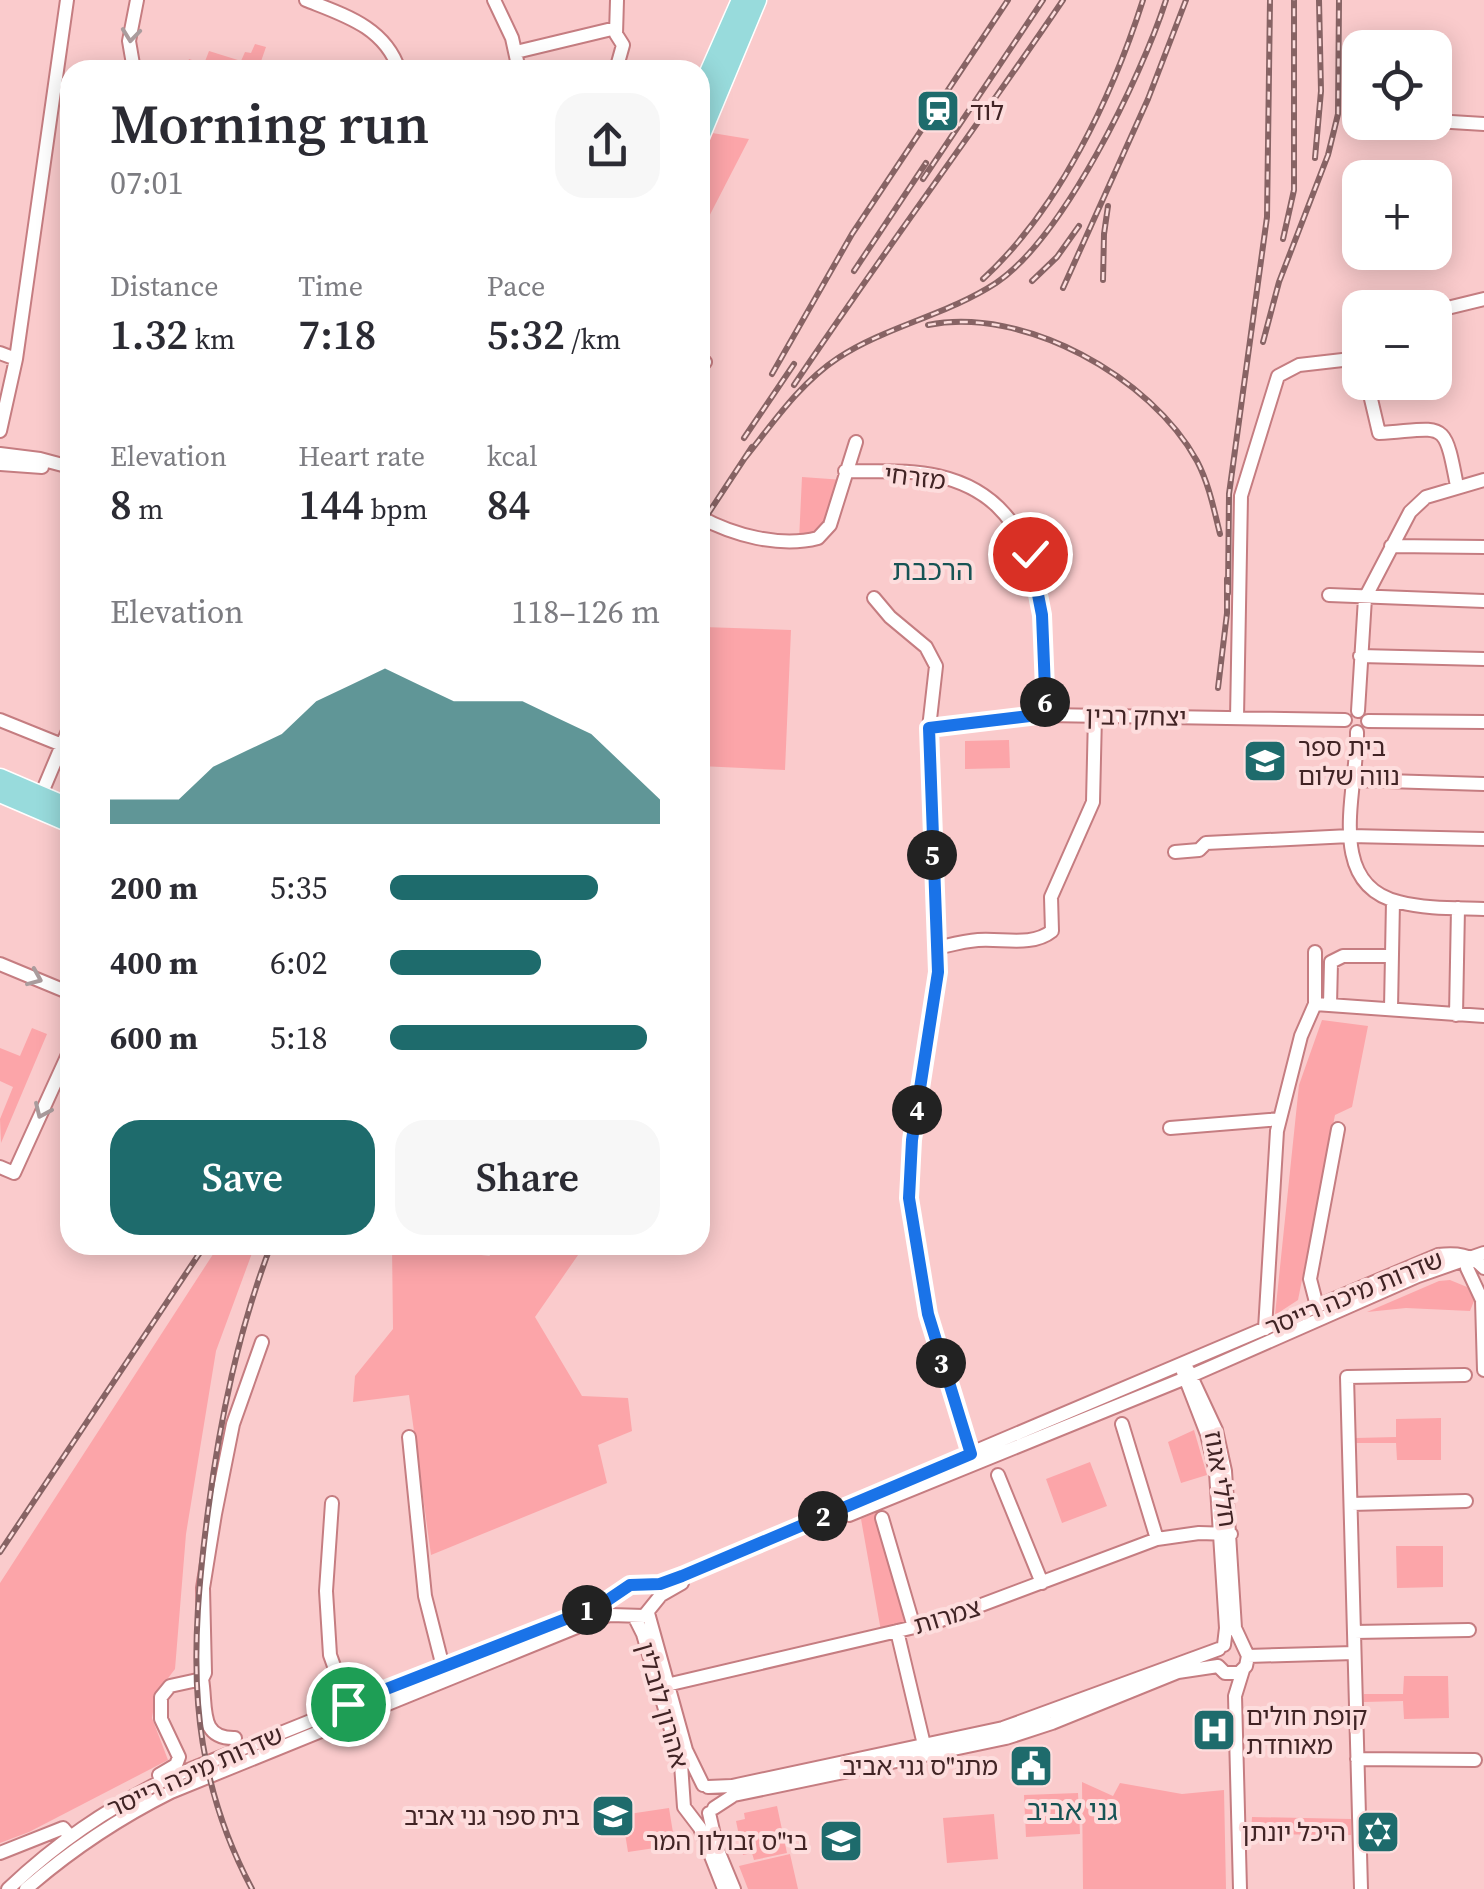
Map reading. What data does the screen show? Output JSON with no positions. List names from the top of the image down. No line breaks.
{"streets":{"street":["מזרחי","יצחק רבין","שדרות מיכה רייסר","חללי אגוז","צמרות","אהרון לובלין"]},"crossings":[["מזרחי","יצחק רבין"],["שדרות מיכה רייסר","חללי אגוז"],["שדרות מיכה רייסר","אהרון לובלין"],["חללי אגוז","צמרות"],["צמרות","אהרון לובלין"]],"districts":["הרכבת","גני אביב"],"places":{"station":["לוד"],"school or university":["בית ספר נווה שלום","בית ספר גני אביב","בי\"ס זבולון המר"],"hospital":["קופת חולים מאוחדת"],"public building":["מתנ\"ס גני אביב"],"synagogue":["היכל יונתן"]},"page":{"map_buttons":["+","−"],"heading":["Morning run","07:01"],"stats":[["Distance","1.32 km"],["Time","7:18"],["Pace","5:32 /km"],["Elevation","8 m"],["Heart rate","144 bpm"],["kcal","84"]],"chart":["Elevation","118–126 m"],"pins":["6","5","4","3","2","1"],"list":[{"name":"200 m","note":"5:35"},{"name":"400 m","note":"6:02"},{"name":"600 m","note":"5:18"}],"buttons":["Save","Share"]}}
